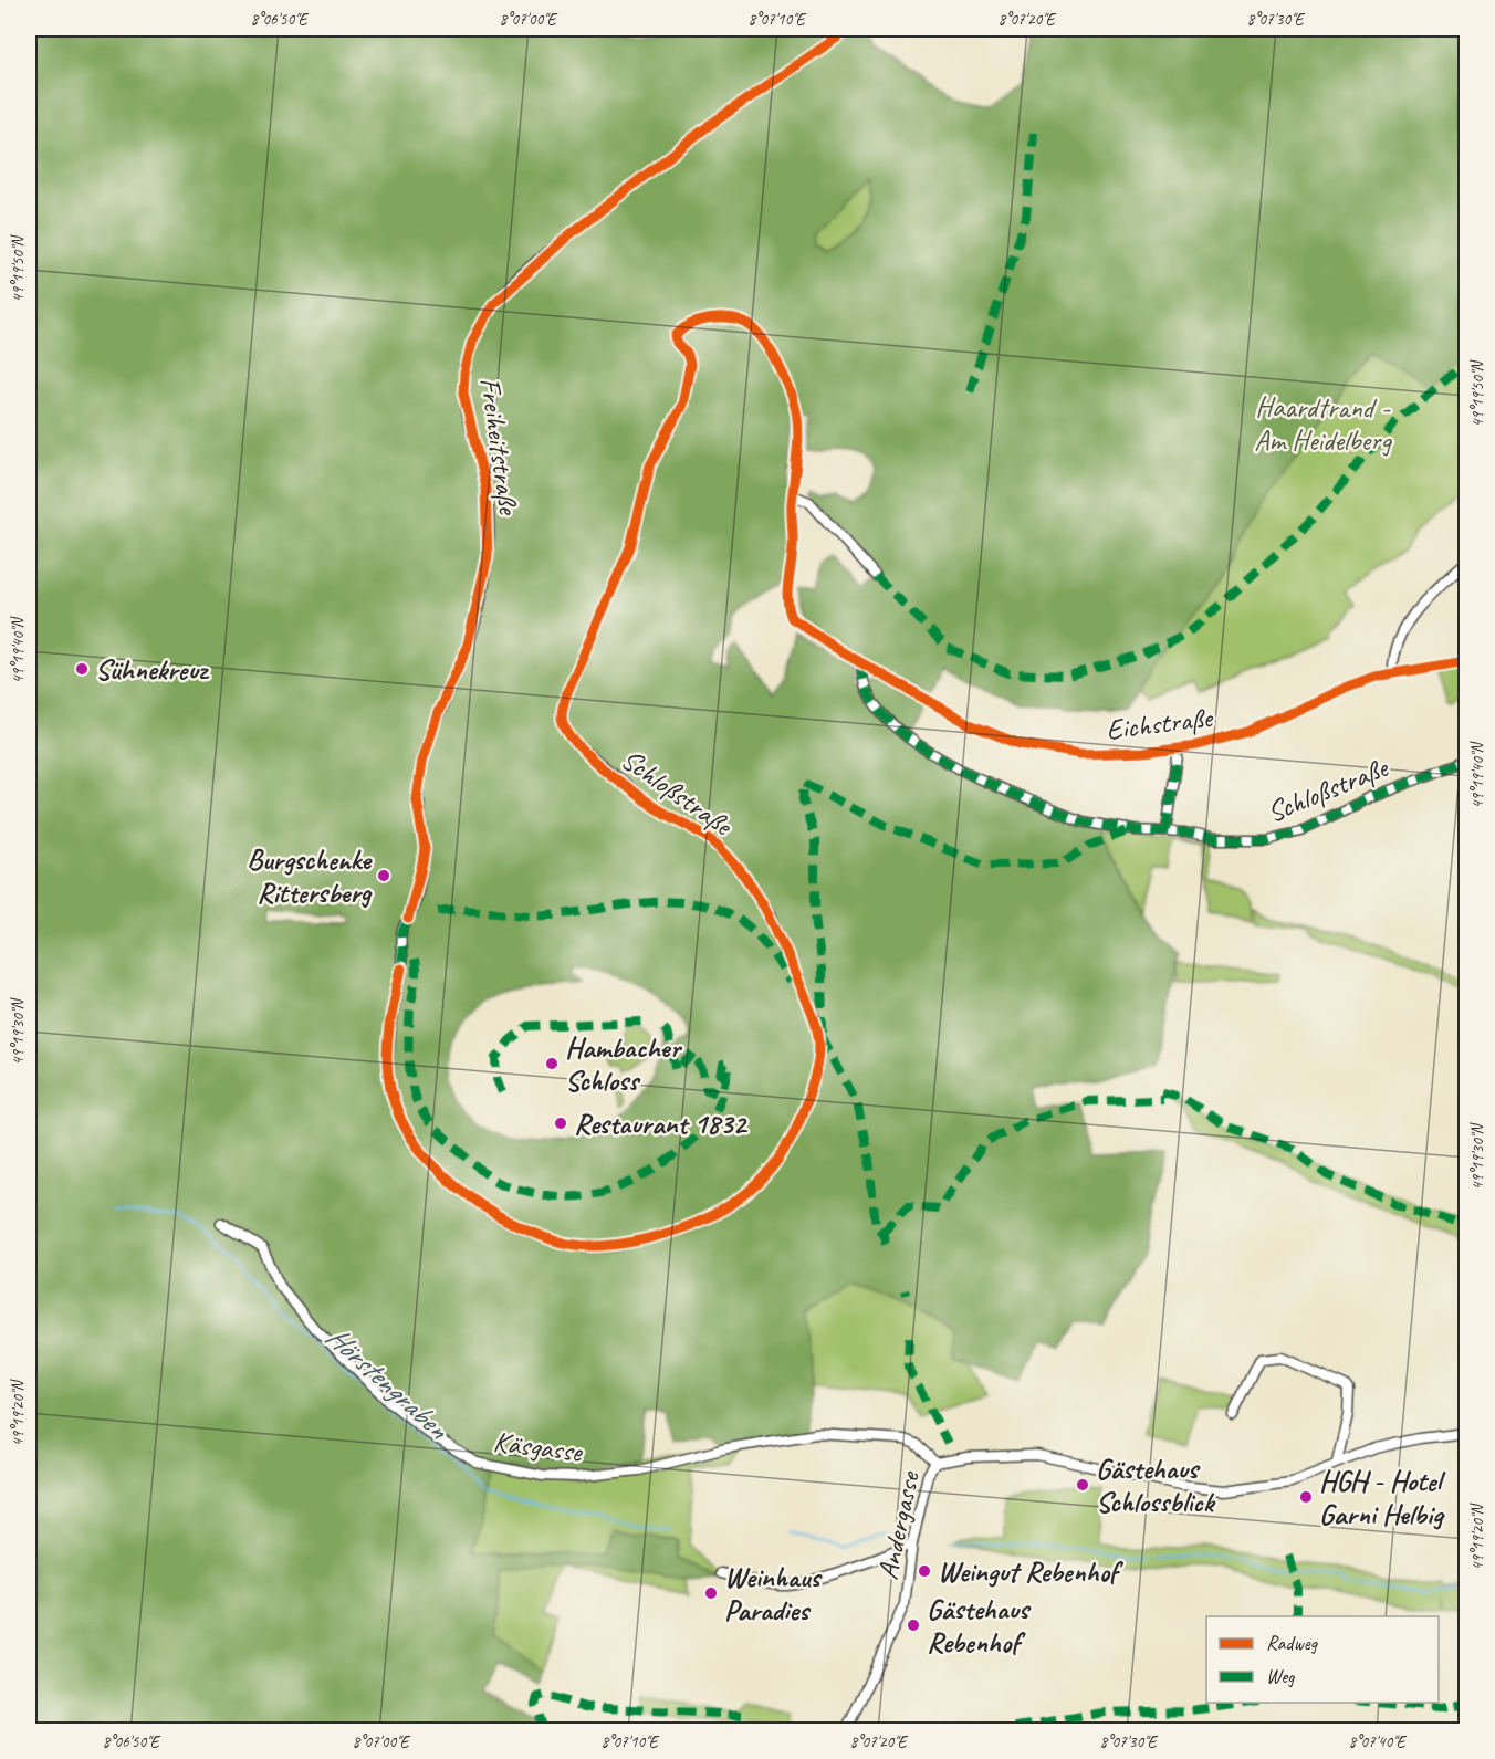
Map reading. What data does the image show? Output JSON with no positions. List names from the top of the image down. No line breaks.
{"streets":{"street":["Freiheitstraße","Eichstraße","Schloßstraße","Käsgasse","Andergasse"]},"crossings":[["Freiheitstraße","Schloßstraße"],["Eichstraße","Schloßstraße"],["Käsgasse","Andergasse"]],"water":["Hörstengraben"],"parks":["Haardtrand - Am Heidelberg"],"places":["Sühnekreuz","Burgschenke Rittersberg","Hambacher Schloss","Restaurant 1832","Gästehaus Schlossblick","HGH - Hotel Garni Helbig","Weingut Rebenhof","Weinhaus Paradies","Gästehaus Rebenhof"],"legend":["Radweg","Weg"],"coordinates":["8°06'50\"E","8°07'00\"E","8°07'10\"E","8°07'20\"E","8°07'30\"E","49°19'50\"N","49°19'40\"N","49°19'30\"N","49°19'20\"N","8°07'40\"E"]}
